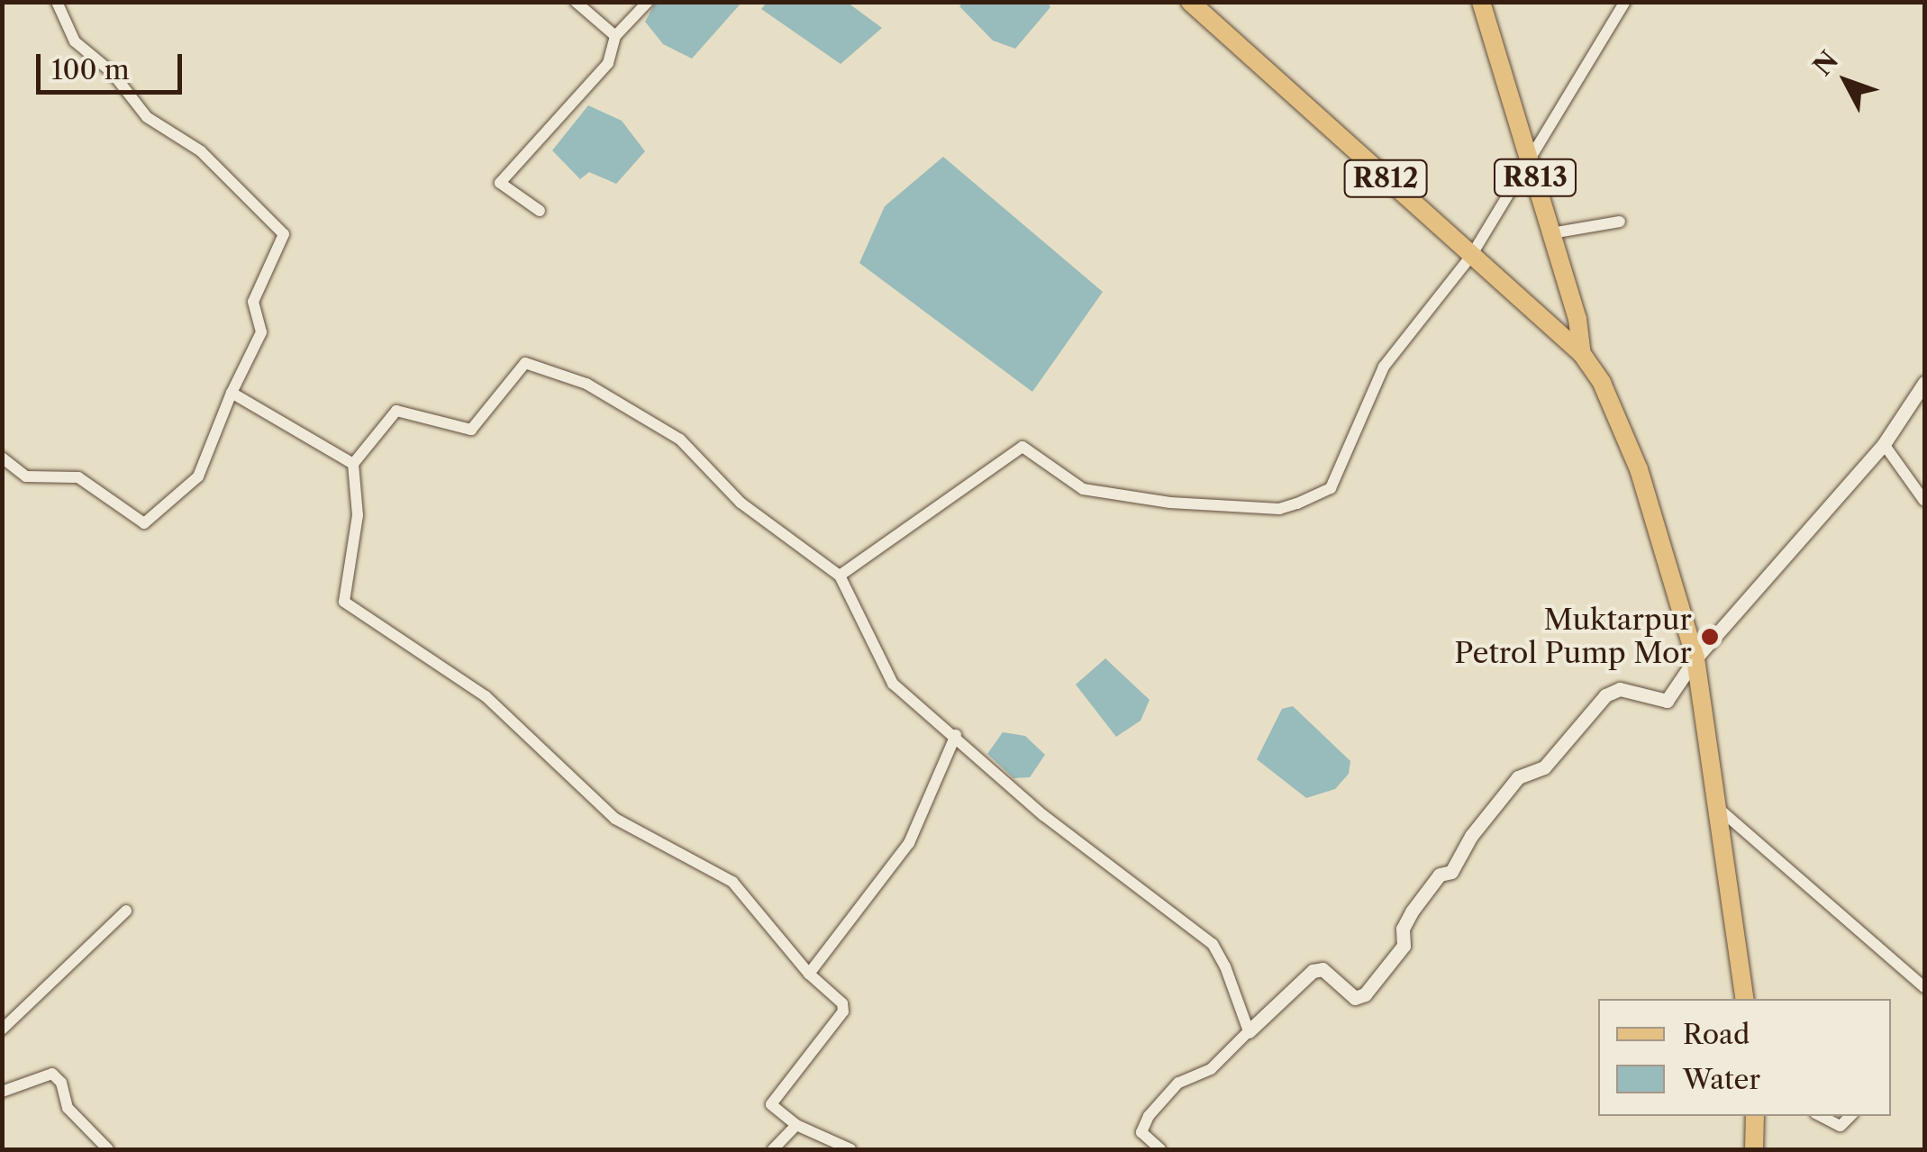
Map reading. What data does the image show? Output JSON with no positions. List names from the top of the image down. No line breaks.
{"streets":{"main road":["R813","R812"]},"crossings":[["R813","R812"]],"places":["Muktarpur Petrol Pump Mor"],"legend":["Road","Water"],"scale_bar":"100 m","north":"top left"}
